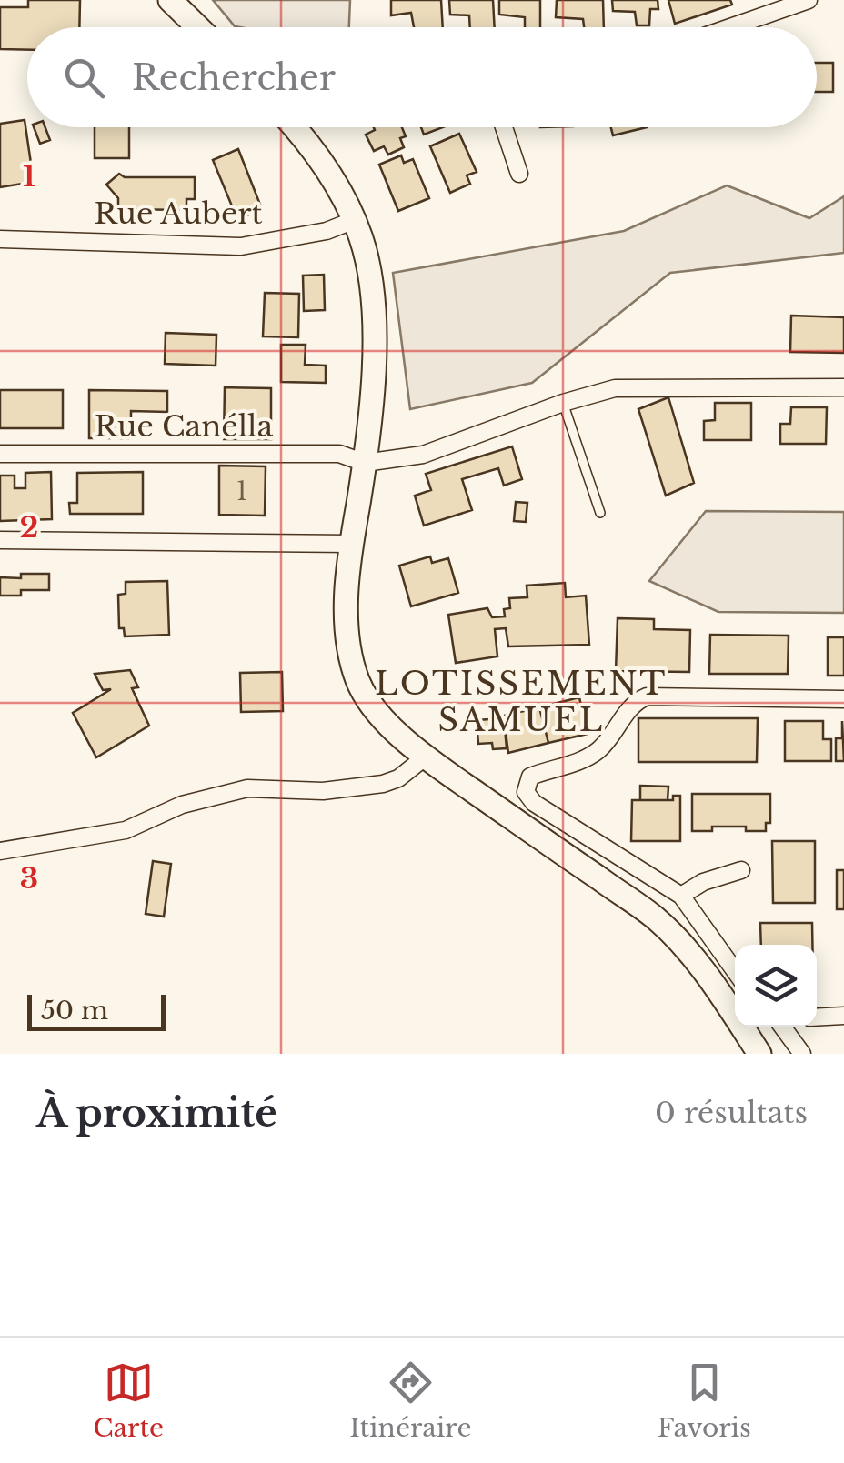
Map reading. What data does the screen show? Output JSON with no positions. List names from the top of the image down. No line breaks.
{"streets":{"street":["Rue Aubert","Rue Canélla"]},"districts":["LOTISSEMENT SAMUEL"],"house_numbers":["1"],"scale_bar":"50 m","page":{"search":"Rechercher","scale":"50 m","heading":["À proximité","0 résultats"],"nav":["Carte","Itinéraire","Favoris"]},"grid":{"rows":["1","2","3"]}}
